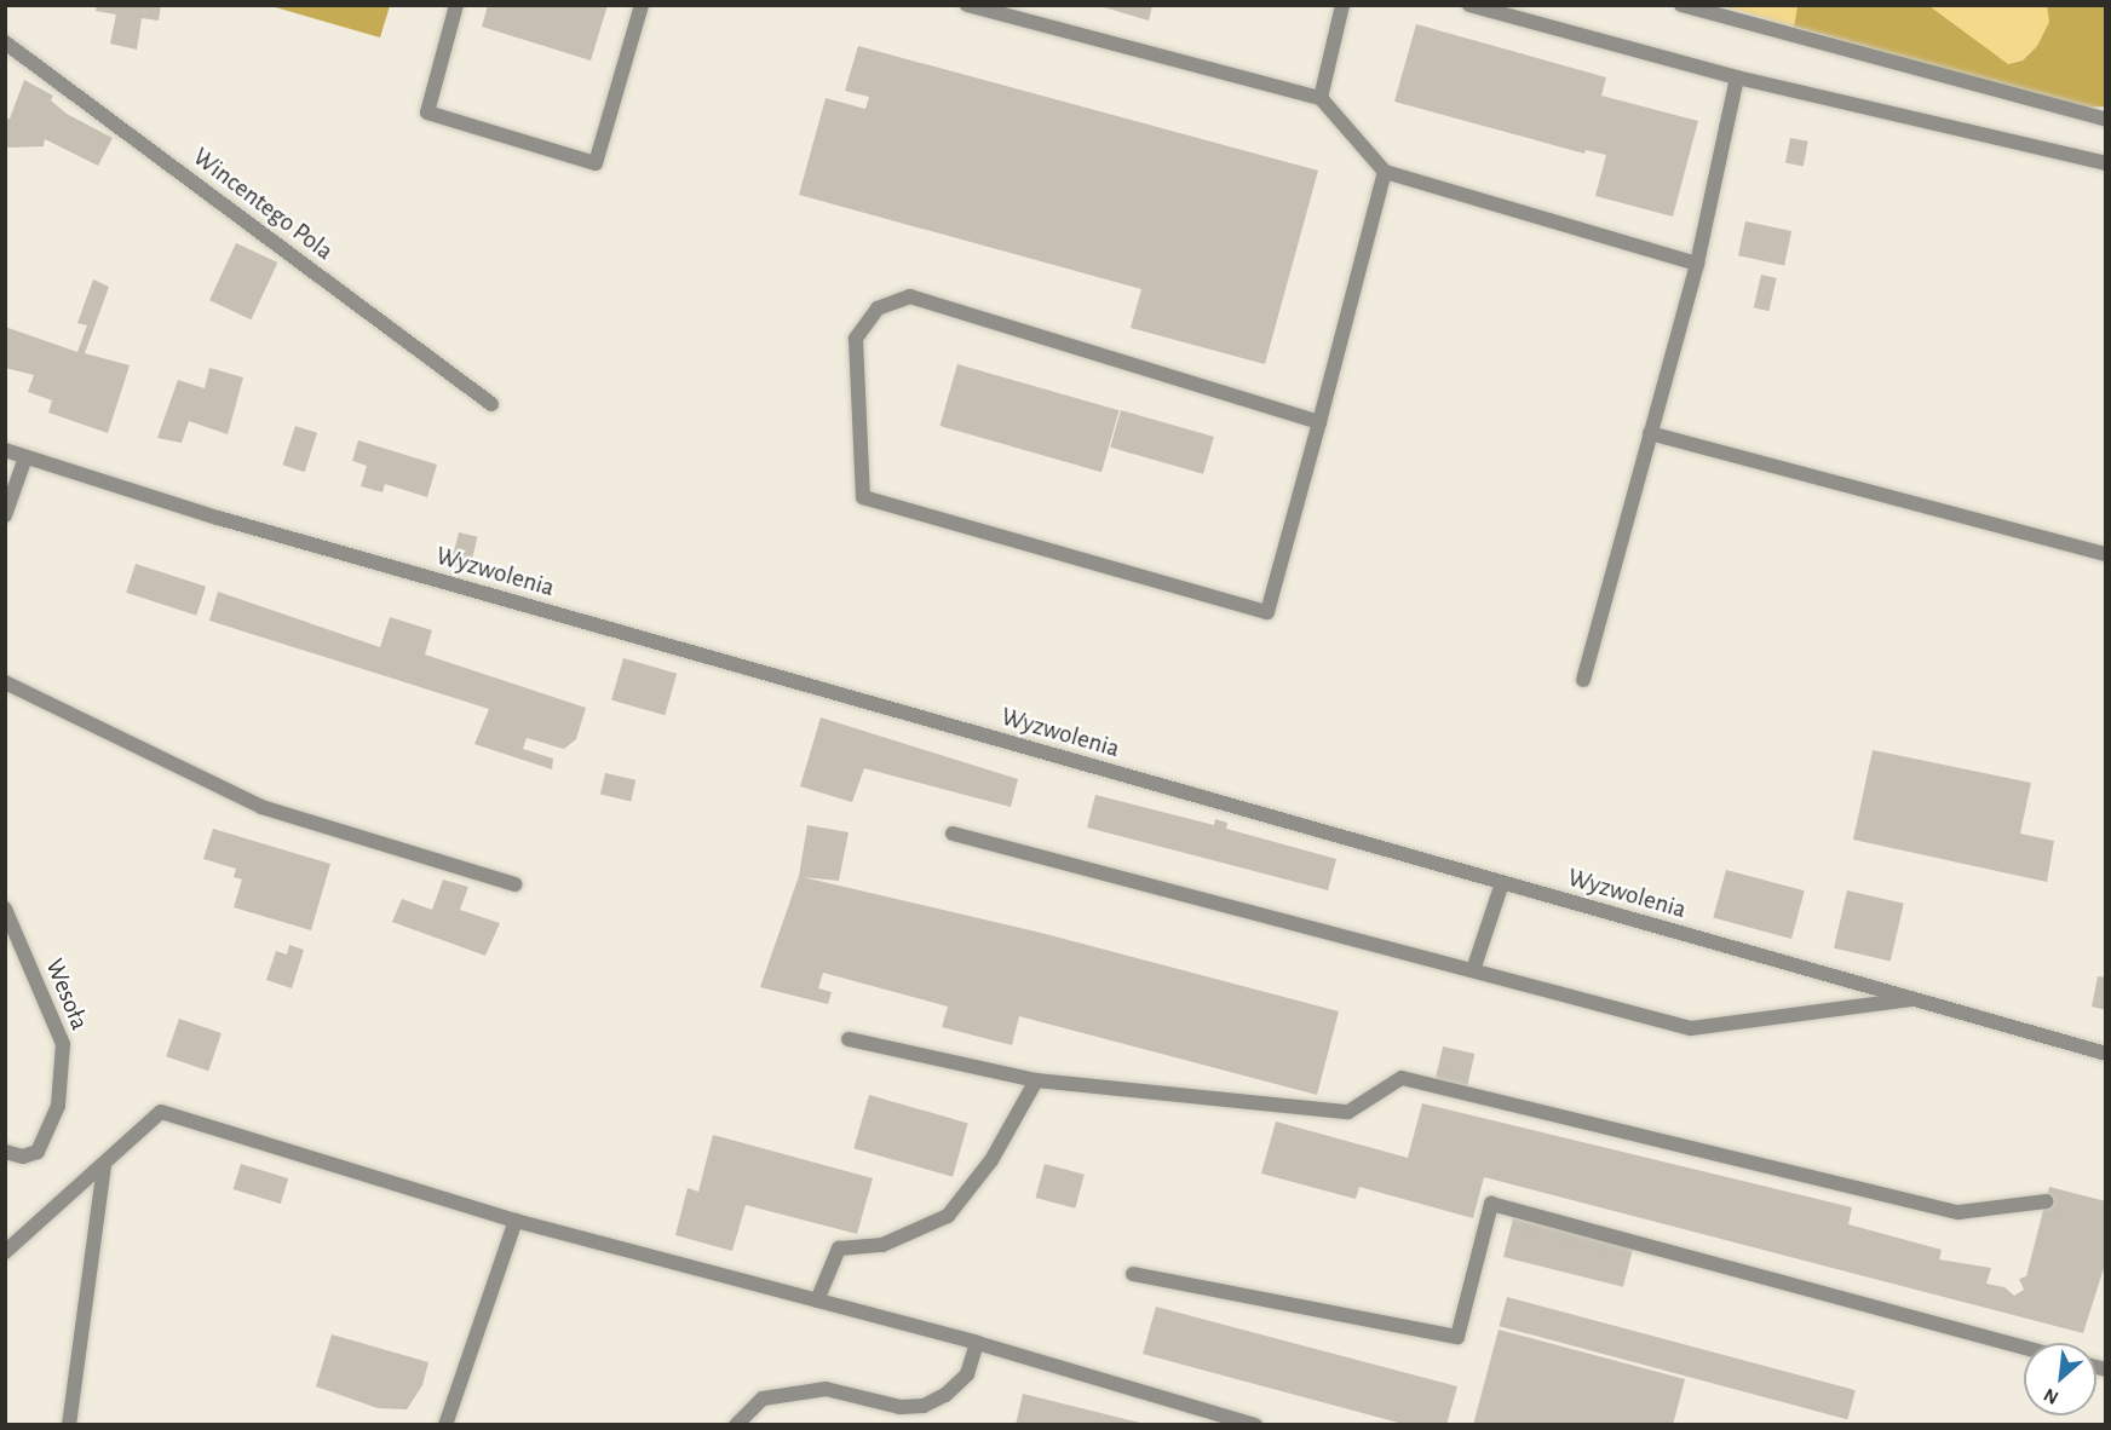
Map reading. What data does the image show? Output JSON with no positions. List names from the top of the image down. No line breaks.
{"streets":{"street":["Wincentego Pola","Wyzwolenia","Wesoła"]},"north":"bottom left"}
